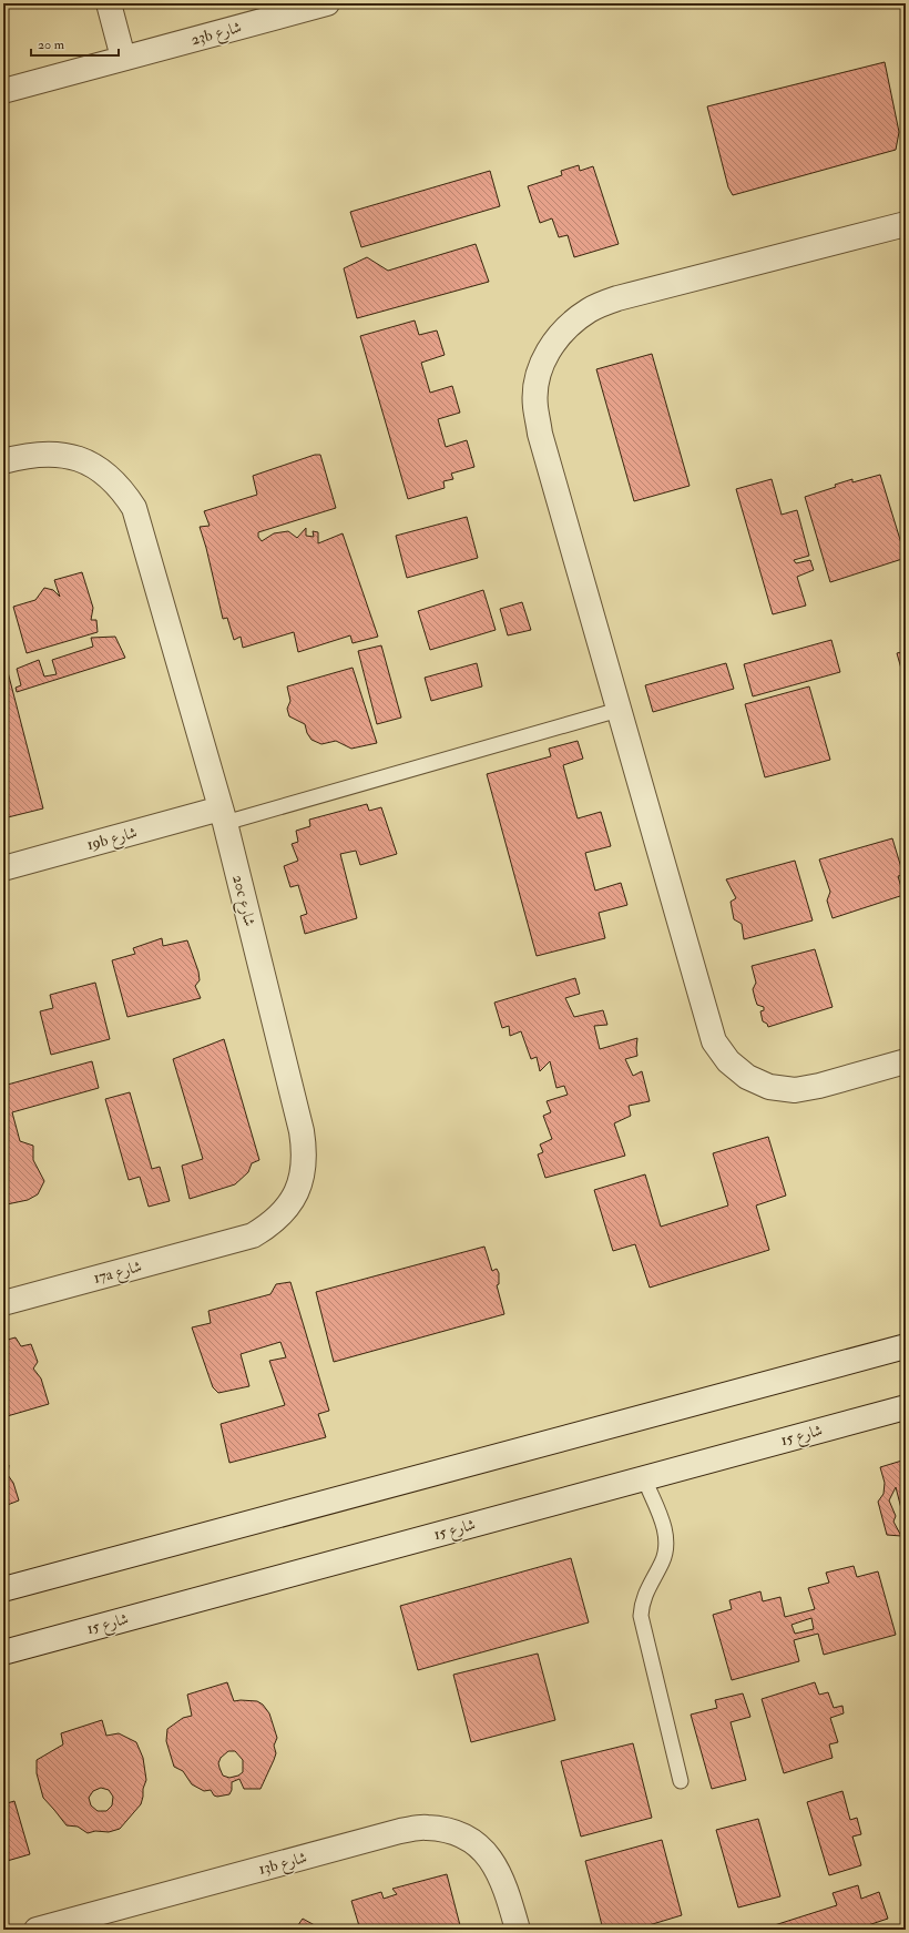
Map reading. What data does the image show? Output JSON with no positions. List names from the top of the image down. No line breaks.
{"streets":{"street":["23b شارع","19b شارع","20c شارع","17a شارع","شارع 15","13b شارع"]},"crossings":[["19b شارع","20c شارع"],["20c شارع","17a شارع"]],"scale_bar":"20 m"}
